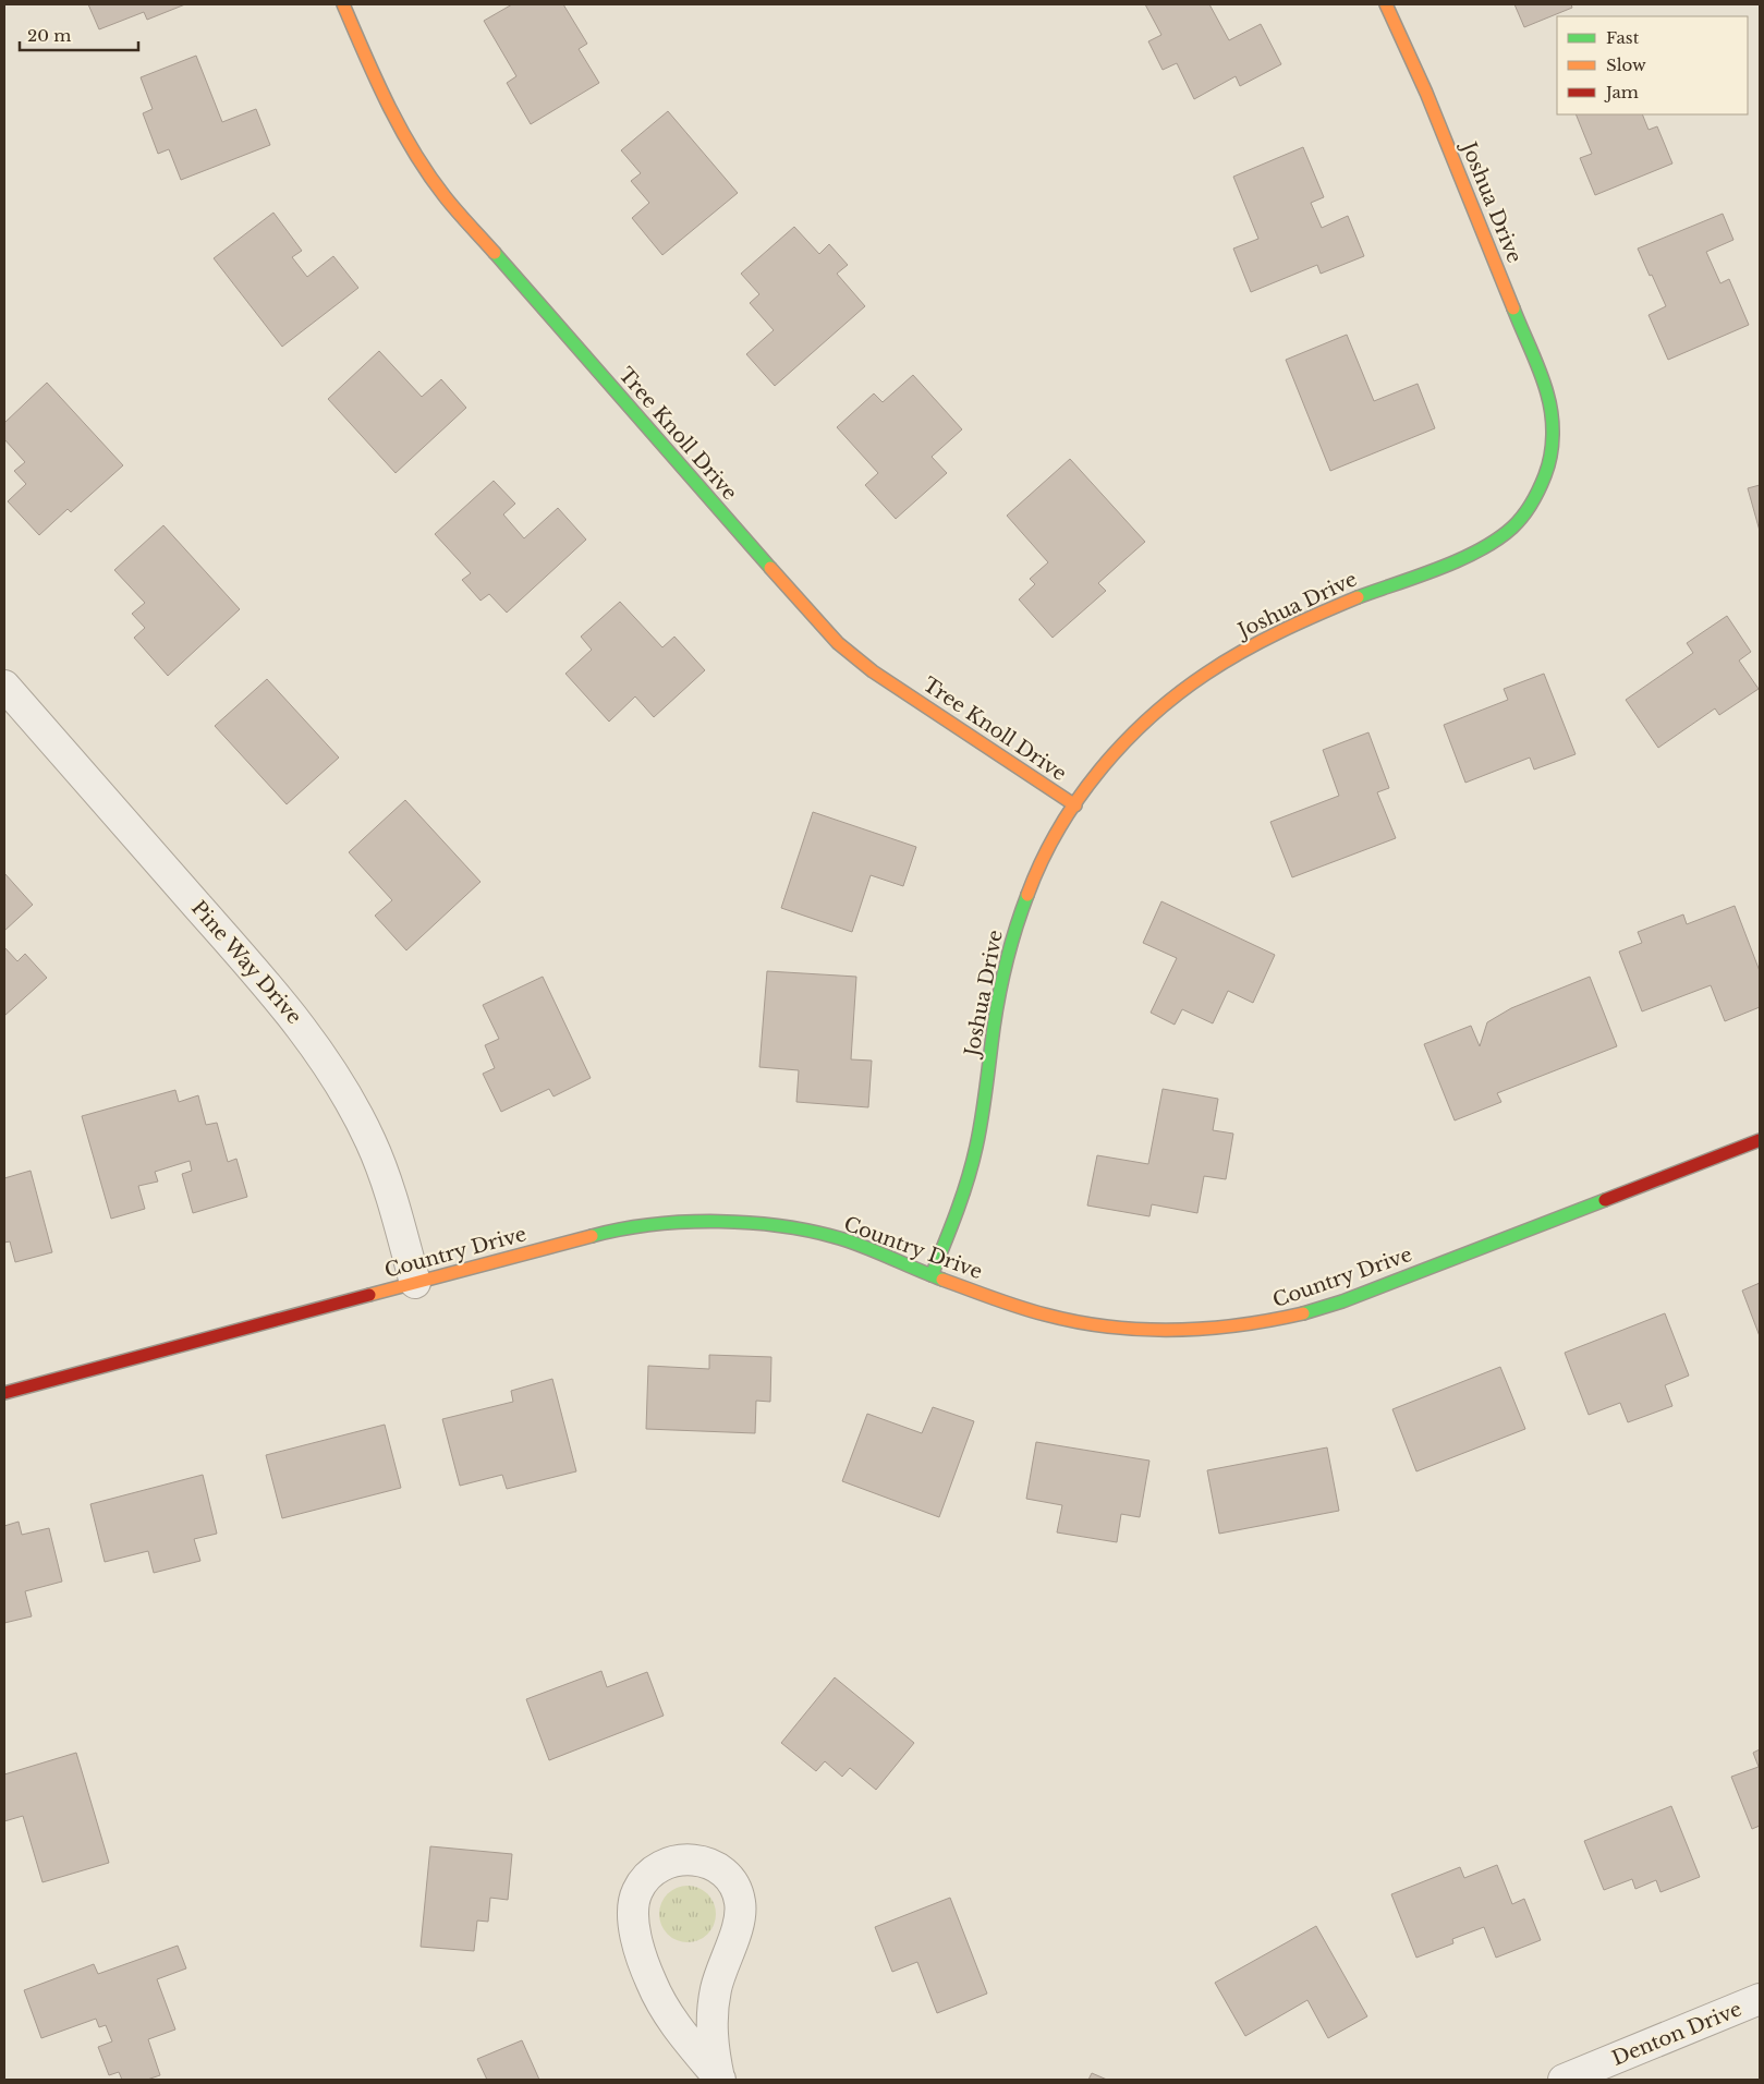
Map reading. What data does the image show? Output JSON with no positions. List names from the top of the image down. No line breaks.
{"streets":{"street":["Joshua Drive","Tree Knoll Drive","Pine Way Drive","Country Drive","Denton Drive"]},"crossings":[["Joshua Drive","Tree Knoll Drive"],["Joshua Drive","Country Drive"],["Pine Way Drive","Country Drive"]],"legend":["Fast","Slow","Jam"],"scale_bar":"20 m"}
